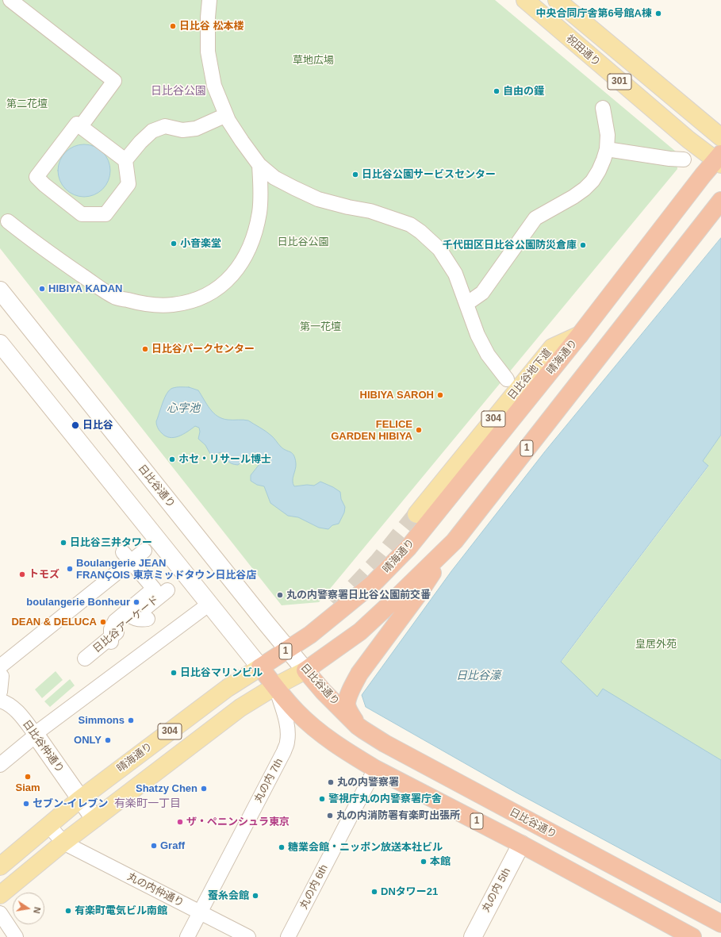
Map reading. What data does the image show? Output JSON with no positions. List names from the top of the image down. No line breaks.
{"streets":{"highway":["晴海通り","1","日比谷通り"],"main road":["祝田通り","301","日比谷地下道","304","日比谷仲通り","丸の内 5th"],"street":["日比谷アーケード","丸の内 7th","丸の内 6th","丸の内仲通り"]},"crossings":[["祝田通り","晴海通り"],["晴海通り","日比谷地下道"],["晴海通り","1"],["晴海通り","日比谷通り"],["晴海通り","日比谷仲通り"],["304","1"],["304","日比谷通り"],["304","日比谷仲通り"],["304","丸の内 7th"],["304","丸の内仲通り"],["1","日比谷通り"],["1","丸の内 7th"],["1","丸の内 6th"],["1","丸の内 5th"],["丸の内 7th","丸の内仲通り"]],"districts":["日比谷公園","有楽町一丁目"],"water":["心字池","日比谷濠"],"parks":["草地広場","第二花壇","日比谷公園","第一花壇","皇居外苑"],"places":["中央合同庁舎第6号館A棟","日比谷 松本楼","自由の鐘","日比谷公園サービスセンター","小音楽堂","千代田区日比谷公園防災倉庫","HIBIYA KADAN","日比谷パークセンター","HIBIYA SAROH","日比谷","FELICE GARDEN HIBIYA","ホセ・リサール博士","日比谷三井タワー","Boulangerie JEAN FRANÇOIS 東京ミッドタウン日比谷店","トモズ","丸の内警察署日比谷公園前交番","boulangerie Bonheur","DEAN & DELUCA","日比谷マリンビル","Simmons","ONLY","Siam","丸の内警察署","Shatzy Chen","警視庁丸の内警察署庁舎","セブン-イレブン","丸の内消防署有楽町出張所","ザ・ペニンシュラ東京","Graff","糖業会館・ニッポン放送本社ビル","本館","DNタワー21","蚕糸会館","有楽町電気ビル南館"],"north":"right"}
